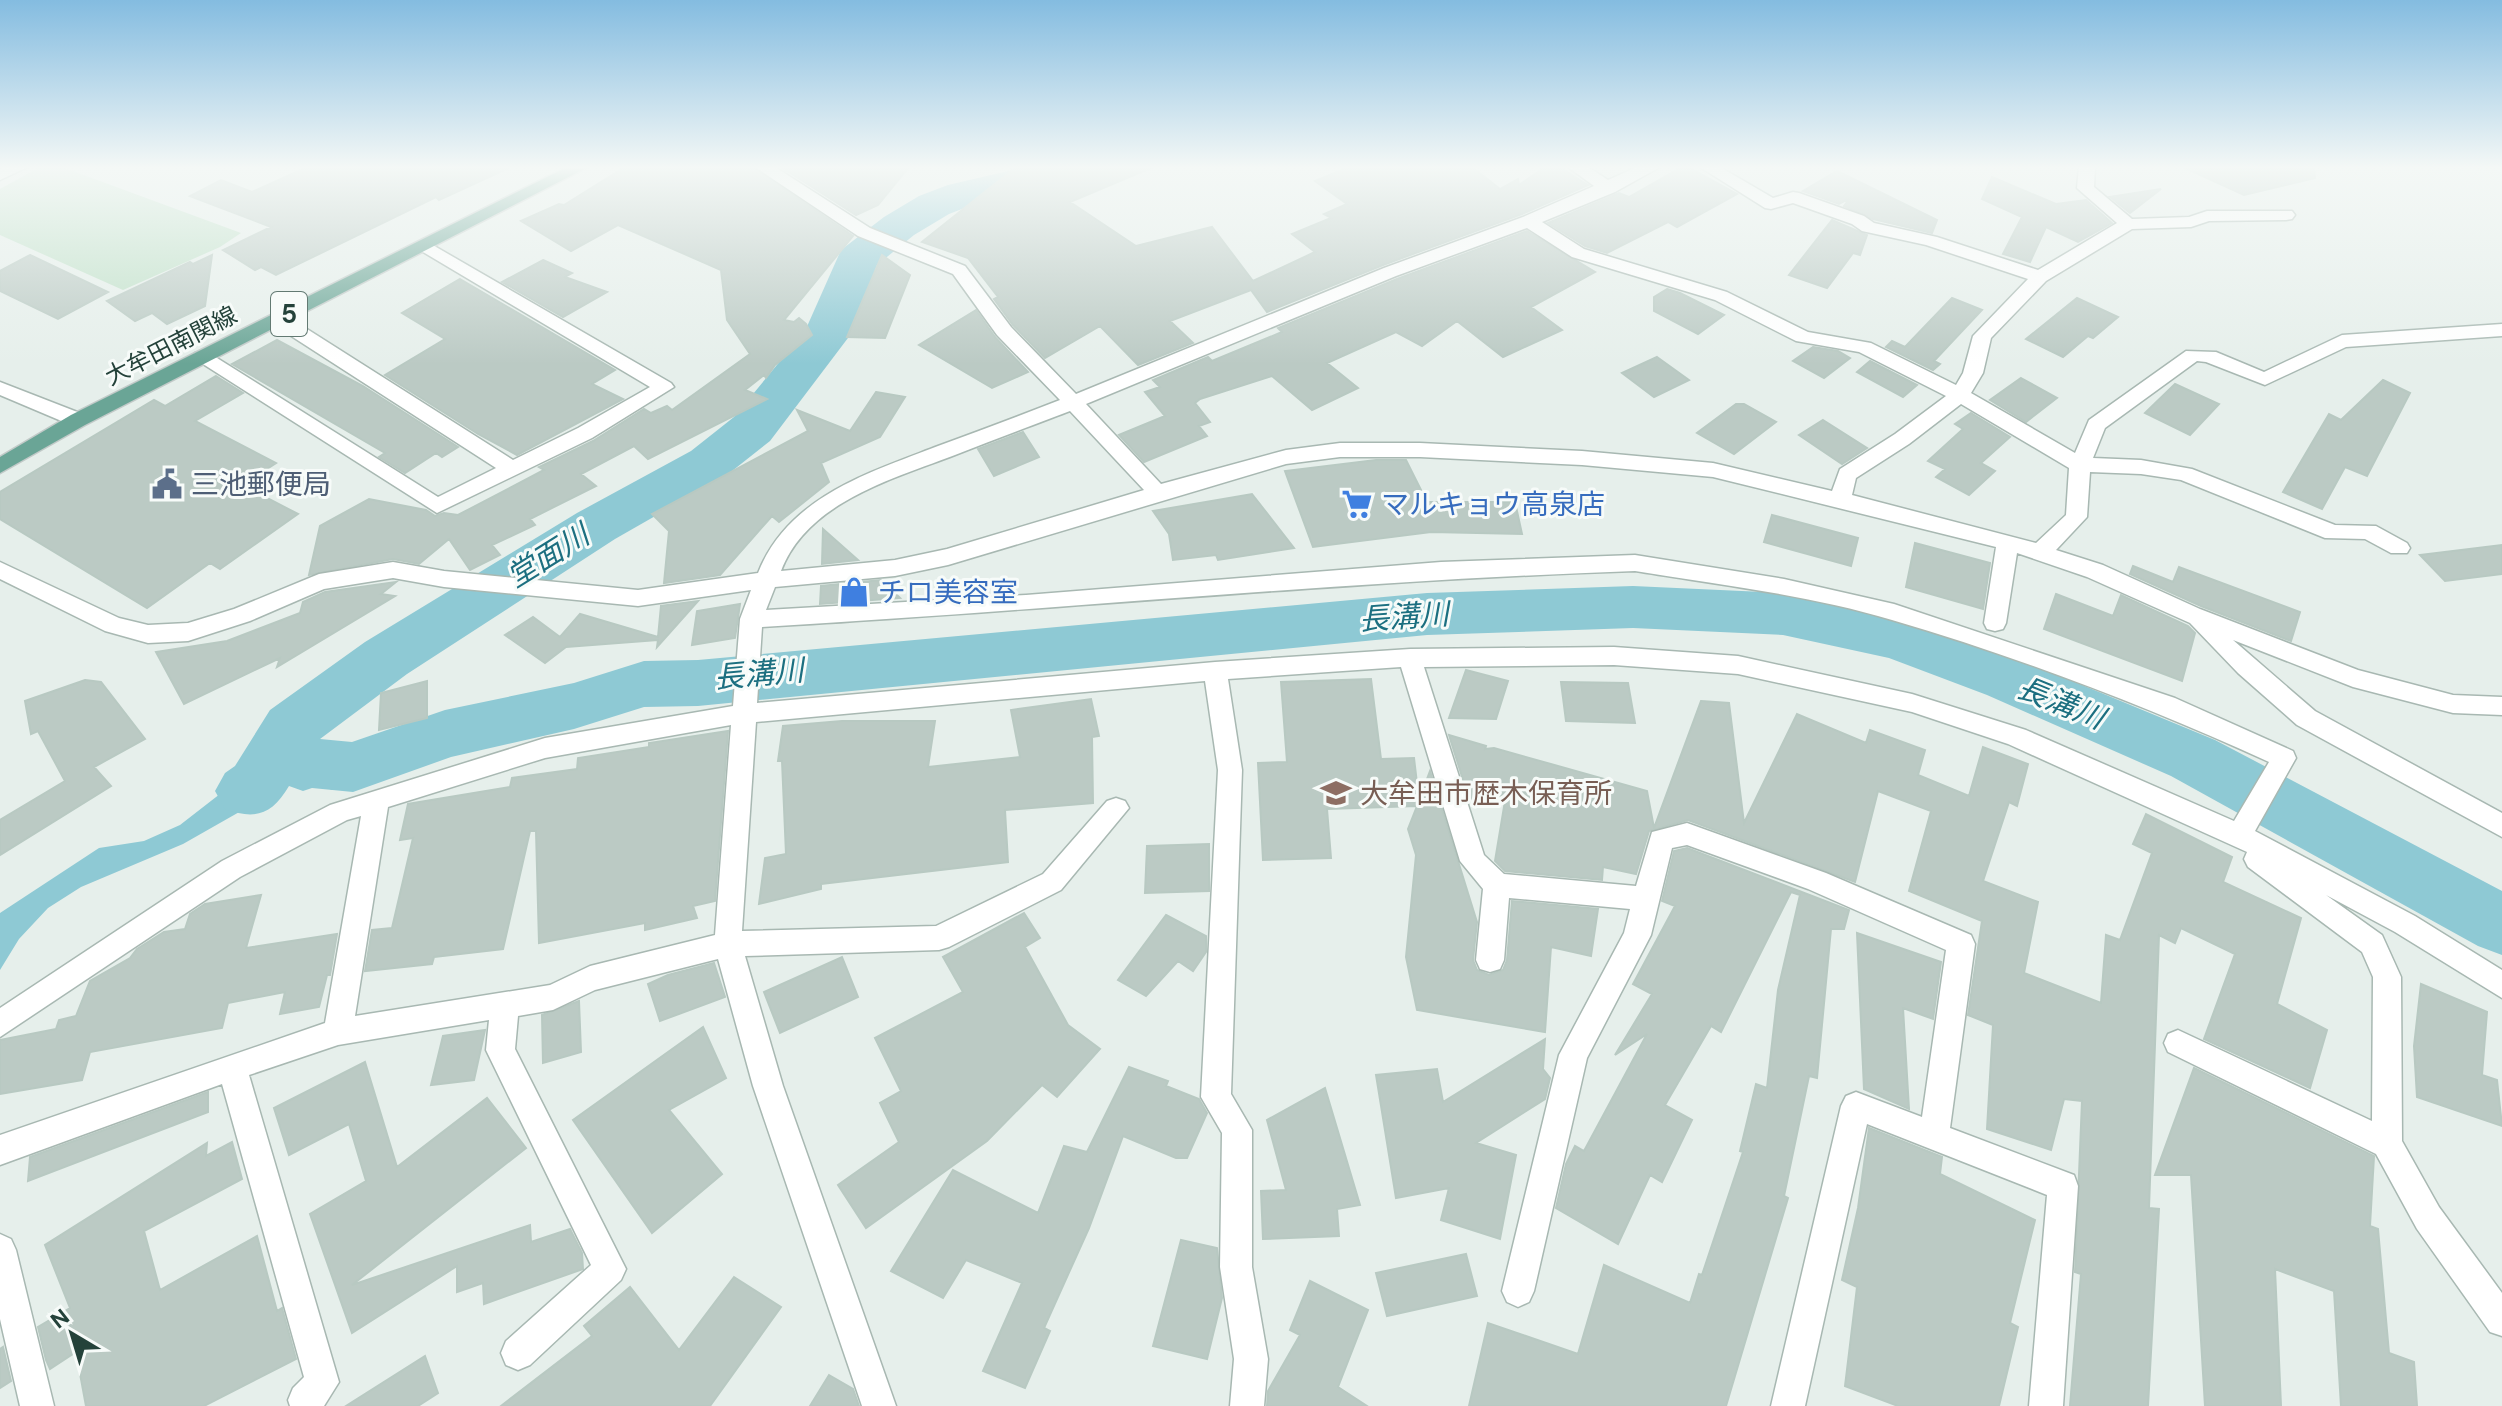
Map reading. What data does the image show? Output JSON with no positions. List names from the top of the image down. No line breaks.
{"streets":{"main road":["5","大牟田南関線"]},"water":["堂面川","長溝川"],"places":{"public building":["三池郵便局"],"supermarket":["マルキョウ高泉店"],"shop":["チロ美容室"],"school or university":["大牟田市歴木保育所"]},"north":"top left"}
